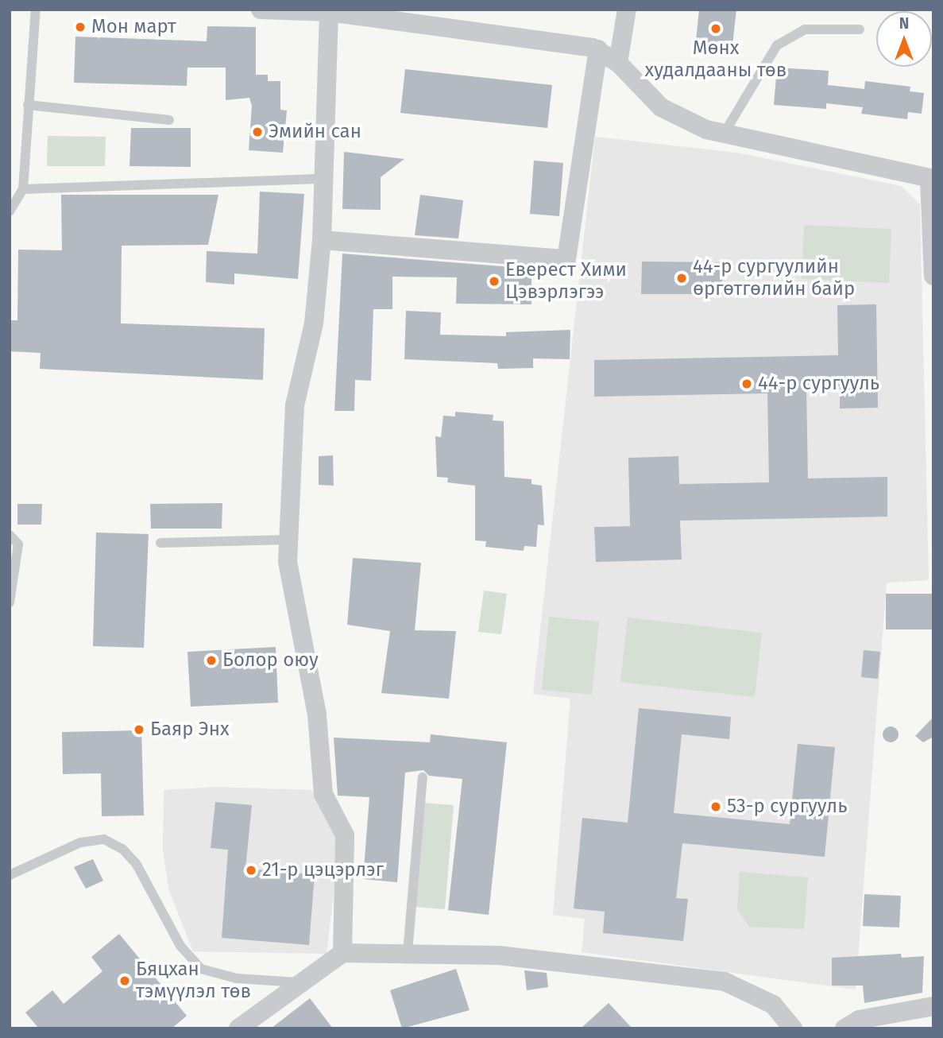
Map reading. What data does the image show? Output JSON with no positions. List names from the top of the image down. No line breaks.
{"places":["Мон март","Мөнх худалдааны төв","Эмийн сан","44-р сургуулийн өргөтгөлийн байр","Еверест Хими Цэвэрлэгээ","44-р сургууль","Болор оюу","Баяр Энх","53-р сургууль","21-р цэцэрлэг","Бяцхан тэмүүлэл төв"],"north":"top"}
